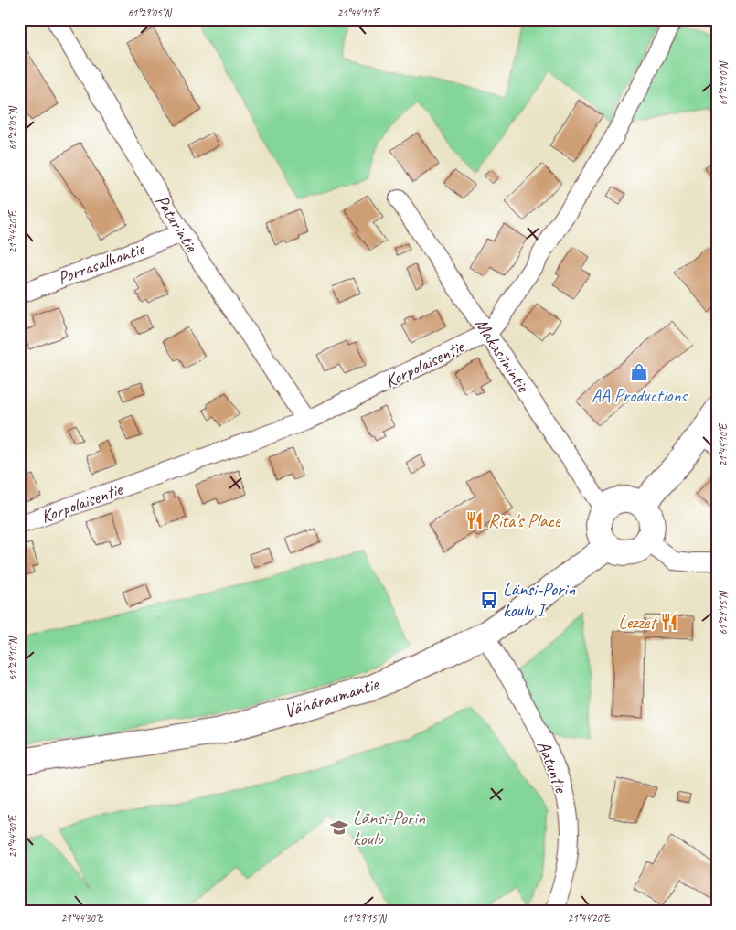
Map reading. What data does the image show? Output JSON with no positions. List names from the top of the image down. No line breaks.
{"streets":{"main road":["Vähäraumantie"],"street":["Paturintie","Porrasalhontie","Makasiinintie","Korpolaisentie","Aatuntie"]},"crossings":[["Paturintie","Porrasalhontie"],["Paturintie","Korpolaisentie"],["Makasiinintie","Korpolaisentie"],["Makasiinintie","Vähäraumantie"],["Vähäraumantie","Aatuntie"]],"places":{"shop":["AA Productions"],"restaurant":["Rita's Place","Lezzet"],"bus stop":["Länsi-Porin koulu I"],"school or university":["Länsi-Porin koulu"]},"coordinates":["61°29'05\"N","21°44'10\"E","61°29'10\"N","21°44'20\"E","61°29'15\"N","21°44'30\"E"]}
